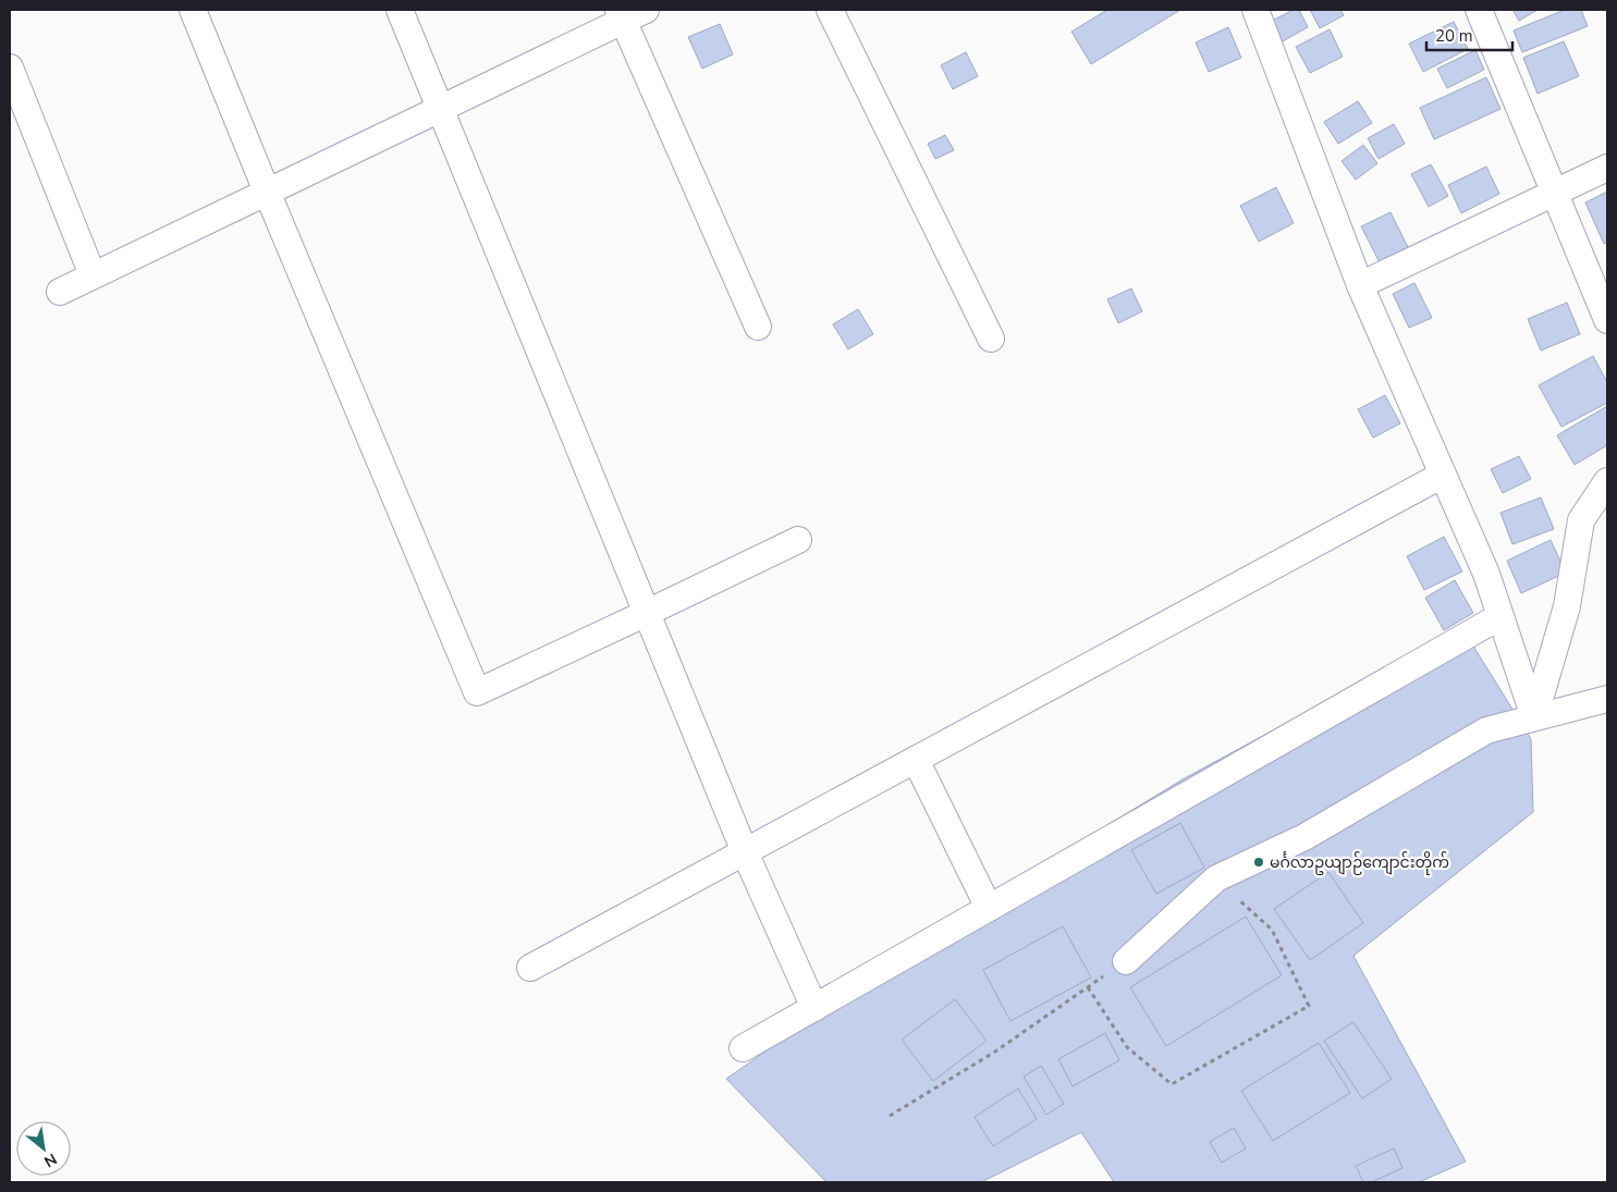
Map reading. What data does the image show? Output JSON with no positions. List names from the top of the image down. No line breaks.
{"places":["မင်္ဂလာဥယျာဉ်ကျောင်းတိုက်"],"scale_bar":"20 m","north":"bottom right"}
